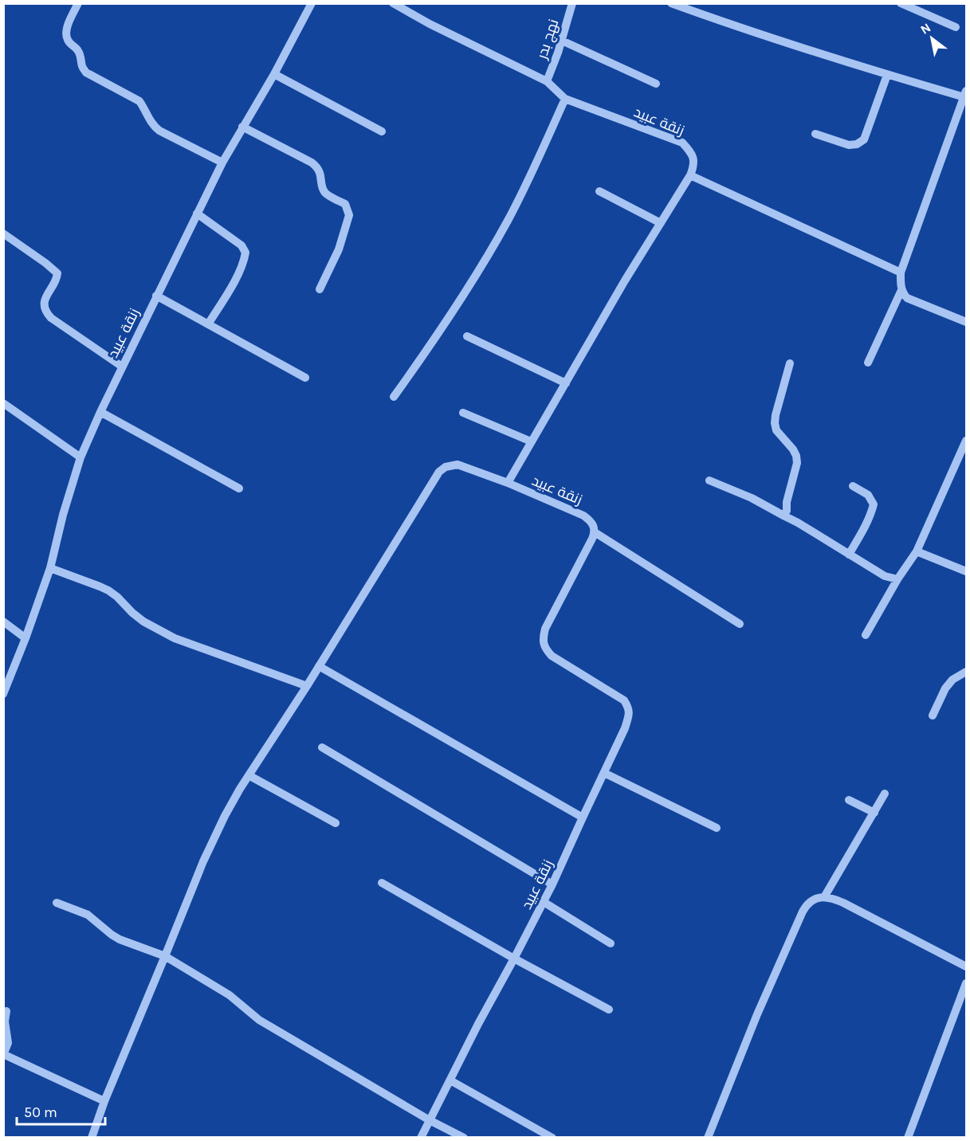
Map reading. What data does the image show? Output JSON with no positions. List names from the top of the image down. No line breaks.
{"streets":{"street":["نهج بدر","زنقة عبيد"]},"crossings":[["نهج بدر","زنقة عبيد"]],"scale_bar":"50 m","north":"top left"}
